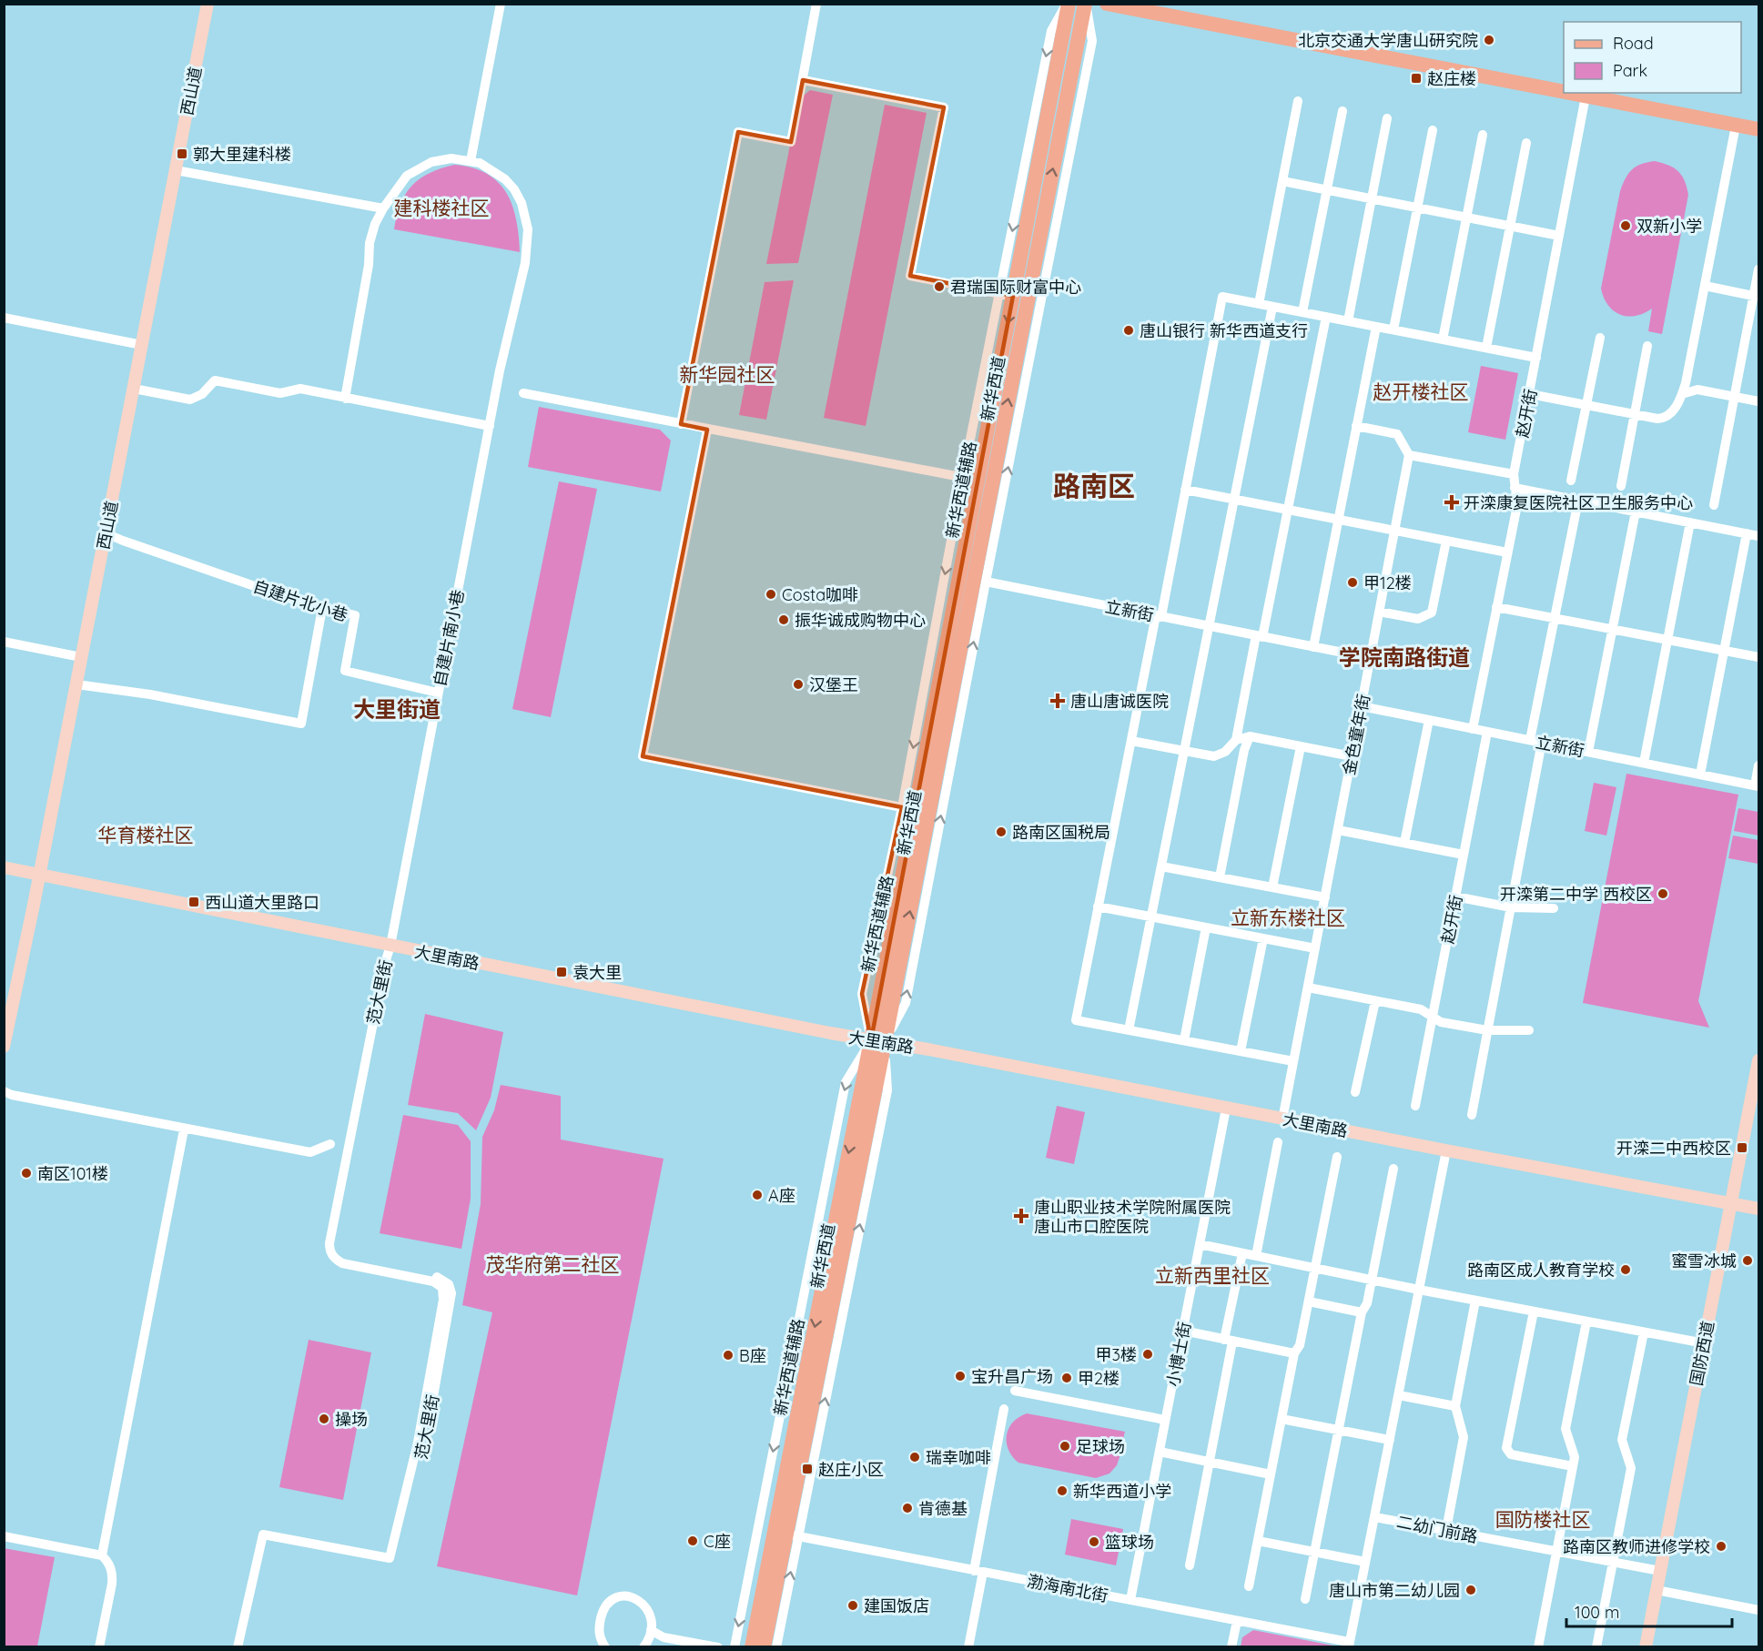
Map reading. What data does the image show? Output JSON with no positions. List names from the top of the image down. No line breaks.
{"streets":{"main road":["新华西道"],"street":["西山道","赵开街","新华西道辅路","自建片北小巷","立新街","自建片南小巷","金色童年街","大里南路","范大里街","国防西道","小博士街","二幼门前路","渤海南北街"]},"crossings":[["西山道","自建片北小巷"],["西山道","大里南路"],["新华西道","新华西道辅路"],["新华西道","大里南路"],["新华西道","渤海南北街"],["赵开街","立新街"],["新华西道辅路","立新街"],["新华西道辅路","大里南路"],["自建片北小巷","自建片南小巷"],["立新街","金色童年街"],["自建片南小巷","大里南路"],["自建片南小巷","范大里街"],["金色童年街","大里南路"],["大里南路","范大里街"],["大里南路","国防西道"],["大里南路","小博士街"],["国防西道","二幼门前路"],["小博士街","渤海南北街"]],"districts":["建科楼社区","新华园社区","赵开楼社区","路南区","学院南路街道","大里街道","华育楼社区","立新东楼社区","茂华府第二社区","立新西里社区","国防楼社区"],"places":{"other":["北京交通大学唐山研究院","双新小学","君瑞国际财富中心","唐山银行 新华西道支行","甲12楼","Costa咖啡","振华诚成购物中心","汉堡王","路南区国税局","开滦第二中学 西校区","南区101楼","A座","蜜雪冰城","路南区成人教育学校","甲3楼","B座","宝升昌广场","甲2楼","操场","足球场","瑞幸咖啡","新华西道小学","肯德基","C座","篮球场","路南区教师进修学校","唐山市第二幼儿园","建国饭店"],"transit":["赵庄楼","郭大里建科楼","西山道大里路口","袁大里","开滦二中西校区","赵庄小区"],"health":["开滦康复医院社区卫生服务中心","唐山唐诚医院","唐山职业技术学院附属医院 唐山市口腔医院"]},"legend":["Road","Park"],"scale_bar":"100 m"}
